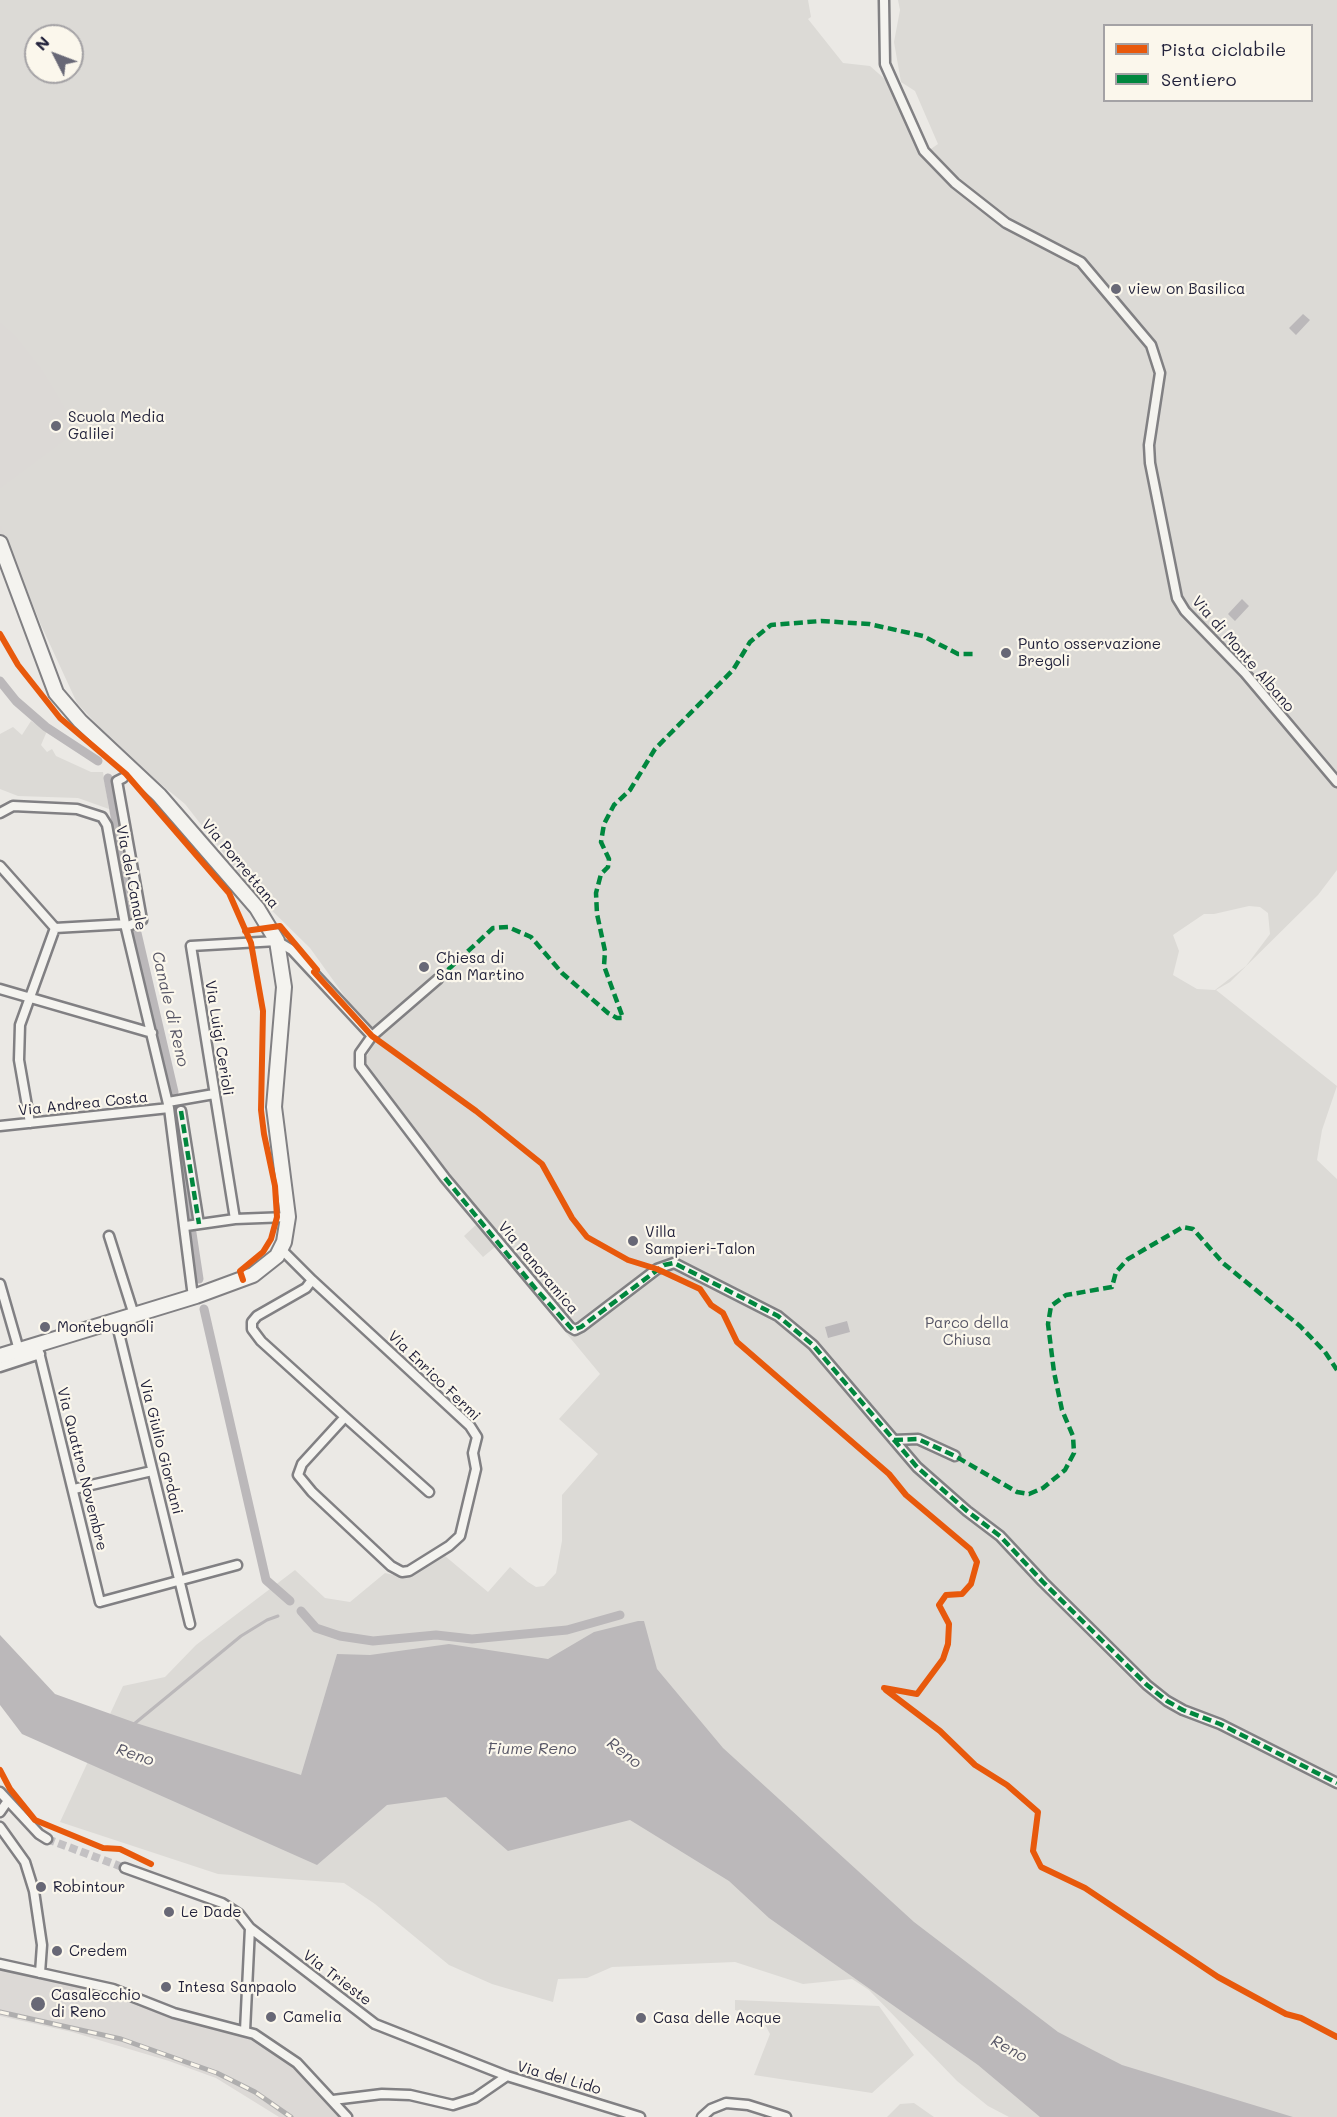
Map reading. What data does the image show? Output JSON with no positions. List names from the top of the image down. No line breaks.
{"streets":{"main road":["Via Porrettana"],"street":["Via di Monte Albano","Via del Canale","Via Luigi Cerioli","Via Andrea Costa","Via Panoramica","Via Enrico Fermi","Via Giulio Giordani","Via Quattro Novembre","Via Trieste","Via del Lido"]},"crossings":[["Via Porrettana","Via Luigi Cerioli"],["Via del Canale","Via Andrea Costa"],["Via Luigi Cerioli","Via Andrea Costa"],["Via Giulio Giordani","Via Quattro Novembre"],["Via Trieste","Via del Lido"]],"water":["Canale di Reno","Fiume Reno","Reno"],"parks":["Parco della Chiusa"],"places":["view on Basilica","Scuola Media Galilei","Punto osservazione Bregoli","Chiesa di San Martino","Villa Sampieri-Talon","Montebugnoli","Robintour","Le Dade","Credem","Intesa Sanpaolo","Casalecchio di Reno","Camelia","Casa delle Acque"],"legend":["Pista ciclabile","Sentiero"],"north":"top left"}
